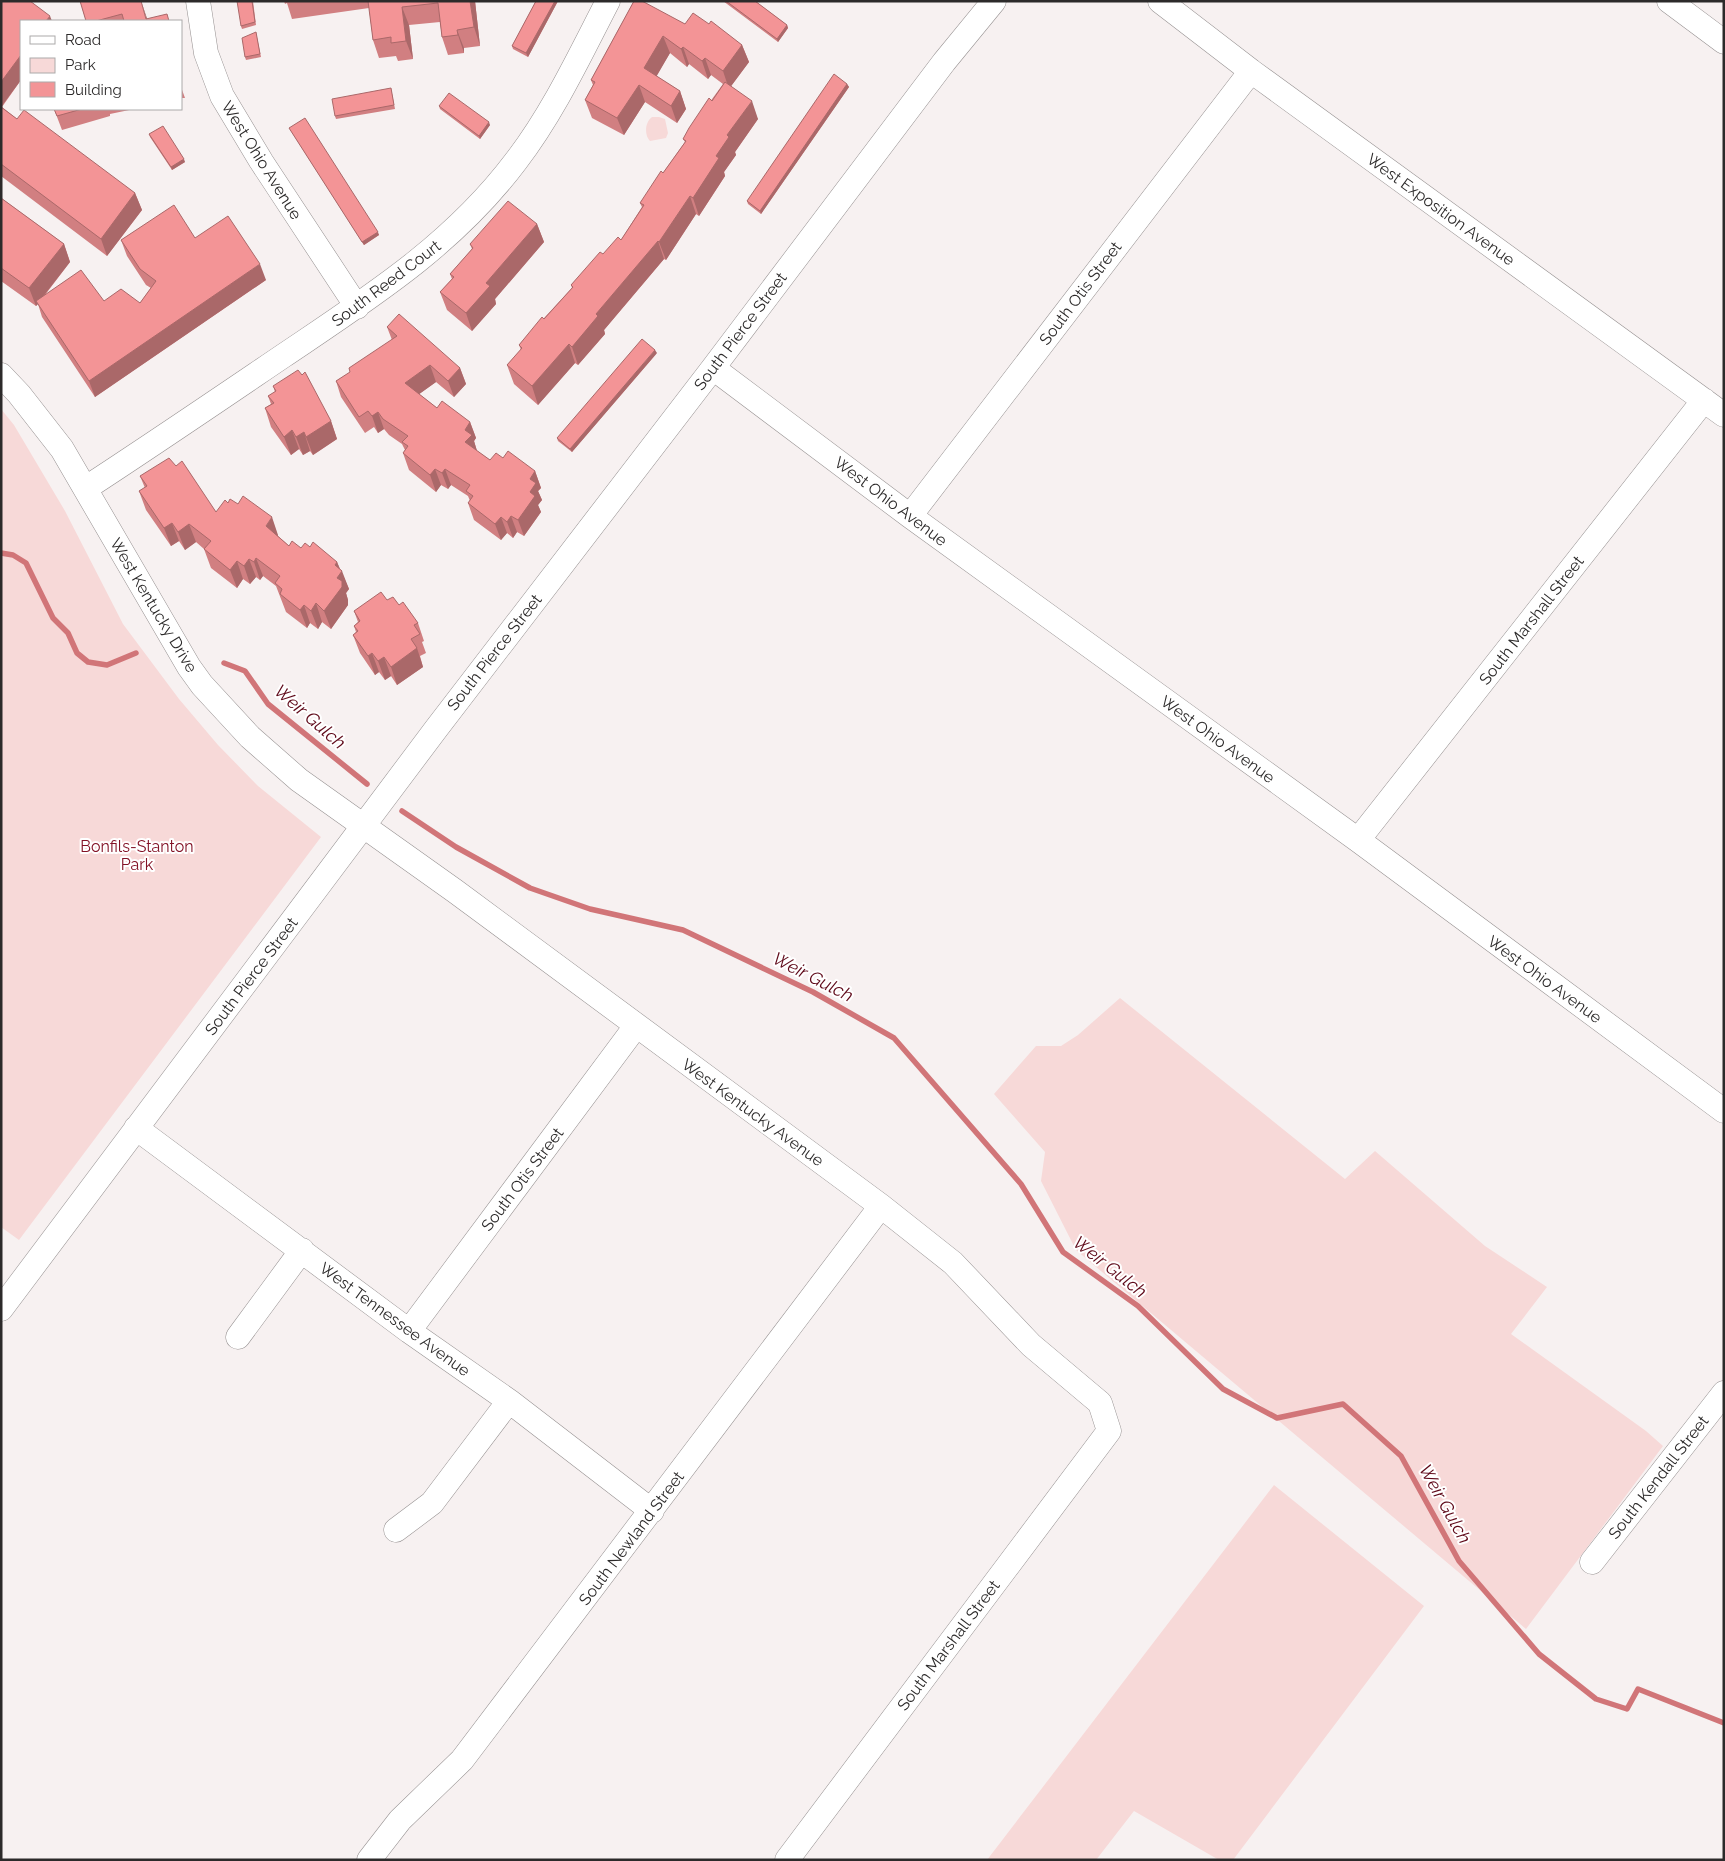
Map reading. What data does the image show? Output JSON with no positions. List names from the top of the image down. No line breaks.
{"streets":{"street":["West Ohio Avenue","West Exposition Avenue","South Reed Court","South Otis Street","South Pierce Street","West Kentucky Drive","South Marshall Street","West Kentucky Avenue","West Tennessee Avenue","South Kendall Street","South Newland Street"]},"crossings":[["West Ohio Avenue","South Reed Court"],["West Ohio Avenue","South Otis Street"],["West Ohio Avenue","South Pierce Street"],["West Ohio Avenue","South Marshall Street"],["West Exposition Avenue","South Otis Street"],["West Exposition Avenue","South Marshall Street"],["South Reed Court","West Kentucky Drive"],["South Otis Street","West Kentucky Avenue"],["South Otis Street","West Tennessee Avenue"],["South Pierce Street","West Kentucky Drive"],["South Pierce Street","West Kentucky Avenue"],["South Pierce Street","West Tennessee Avenue"],["West Kentucky Drive","West Kentucky Avenue"],["South Marshall Street","West Kentucky Avenue"],["West Kentucky Avenue","South Newland Street"],["West Tennessee Avenue","South Newland Street"]],"water":["Weir Gulch"],"parks":["Bonfils-Stanton Park"],"legend":["Road","Park","Building"]}
